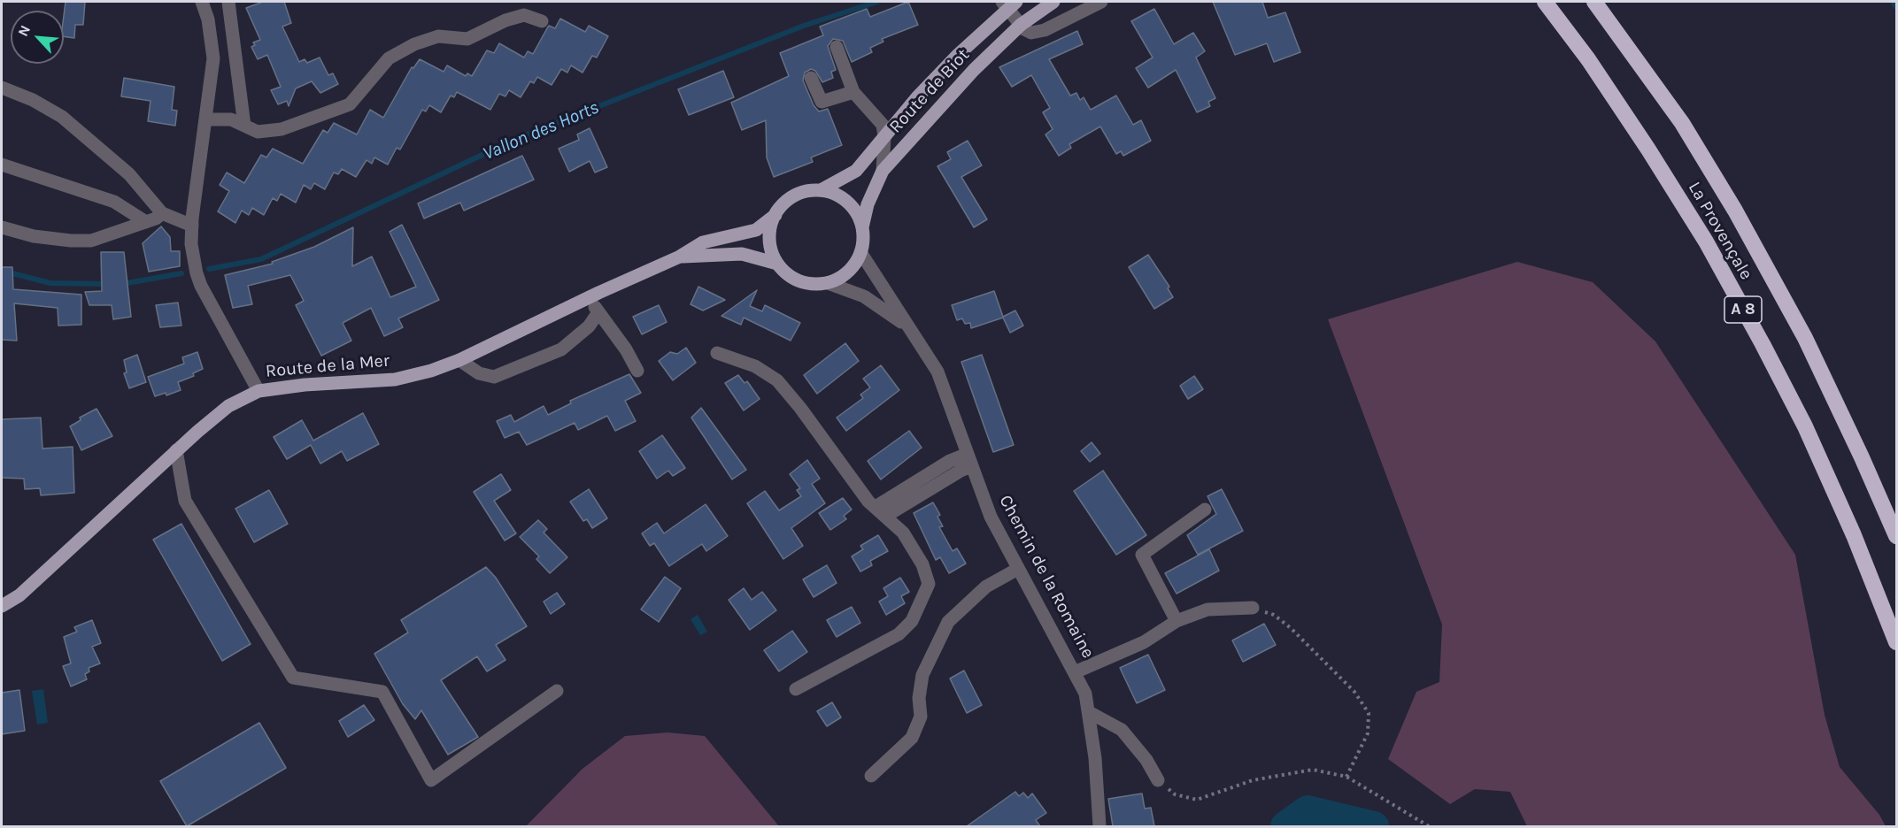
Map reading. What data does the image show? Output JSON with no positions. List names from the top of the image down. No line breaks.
{"streets":{"highway":["La Provençale","A 8"],"main road":["Route de Biot","Route de la Mer"],"street":["Chemin de la Romaine"]},"crossings":[["Route de Biot","Chemin de la Romaine"]],"water":["Vallon des Horts"],"north":"top left"}
